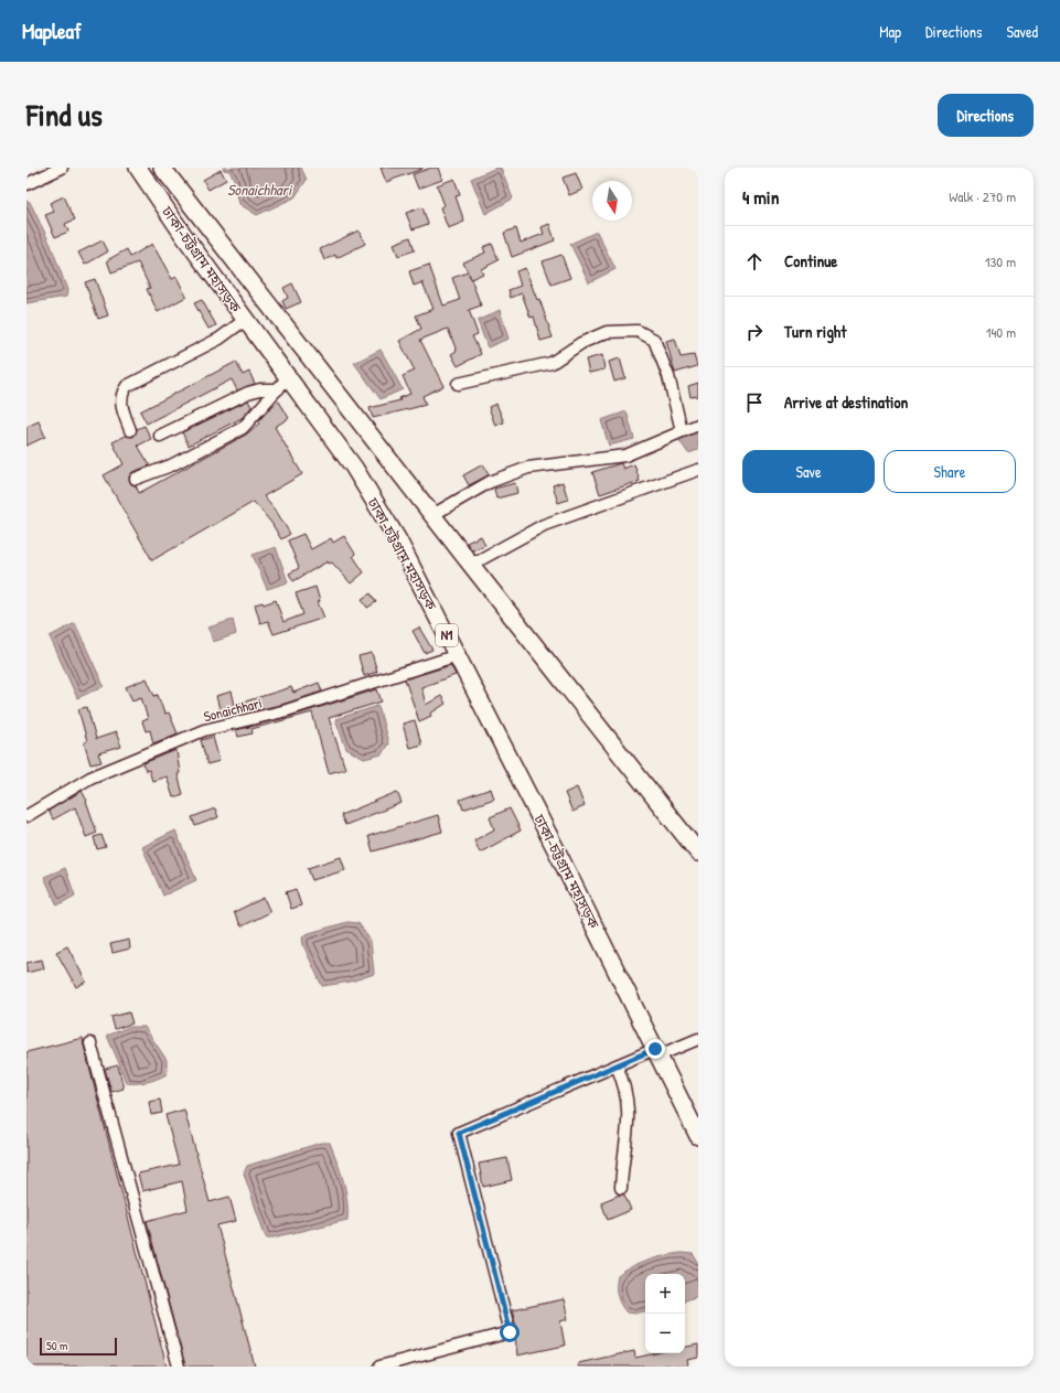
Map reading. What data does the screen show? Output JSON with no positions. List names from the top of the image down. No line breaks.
{"streets":{"highway":["ঢাকা-চট্টগ্রাম মহাসড়ক","N1"],"street":["Sonaichhari"]},"crossings":[["ঢাকা-চট্টগ্রাম মহাসড়ক","Sonaichhari"]],"water":["Sonaichhari"],"scale_bar":"50 m","north":"bottom","page":{"header":"Mapleaf","nav":["Map","Directions","Saved"],"title":"Find us","buttons":["Directions",["Save","Share"]],"heading":["4 min","Walk · 270 m"],"list":[["Continue","130 m"],["Turn right","140 m"],"Arrive at destination"],"map_buttons":["+","−"],"scale":"50 m"}}
